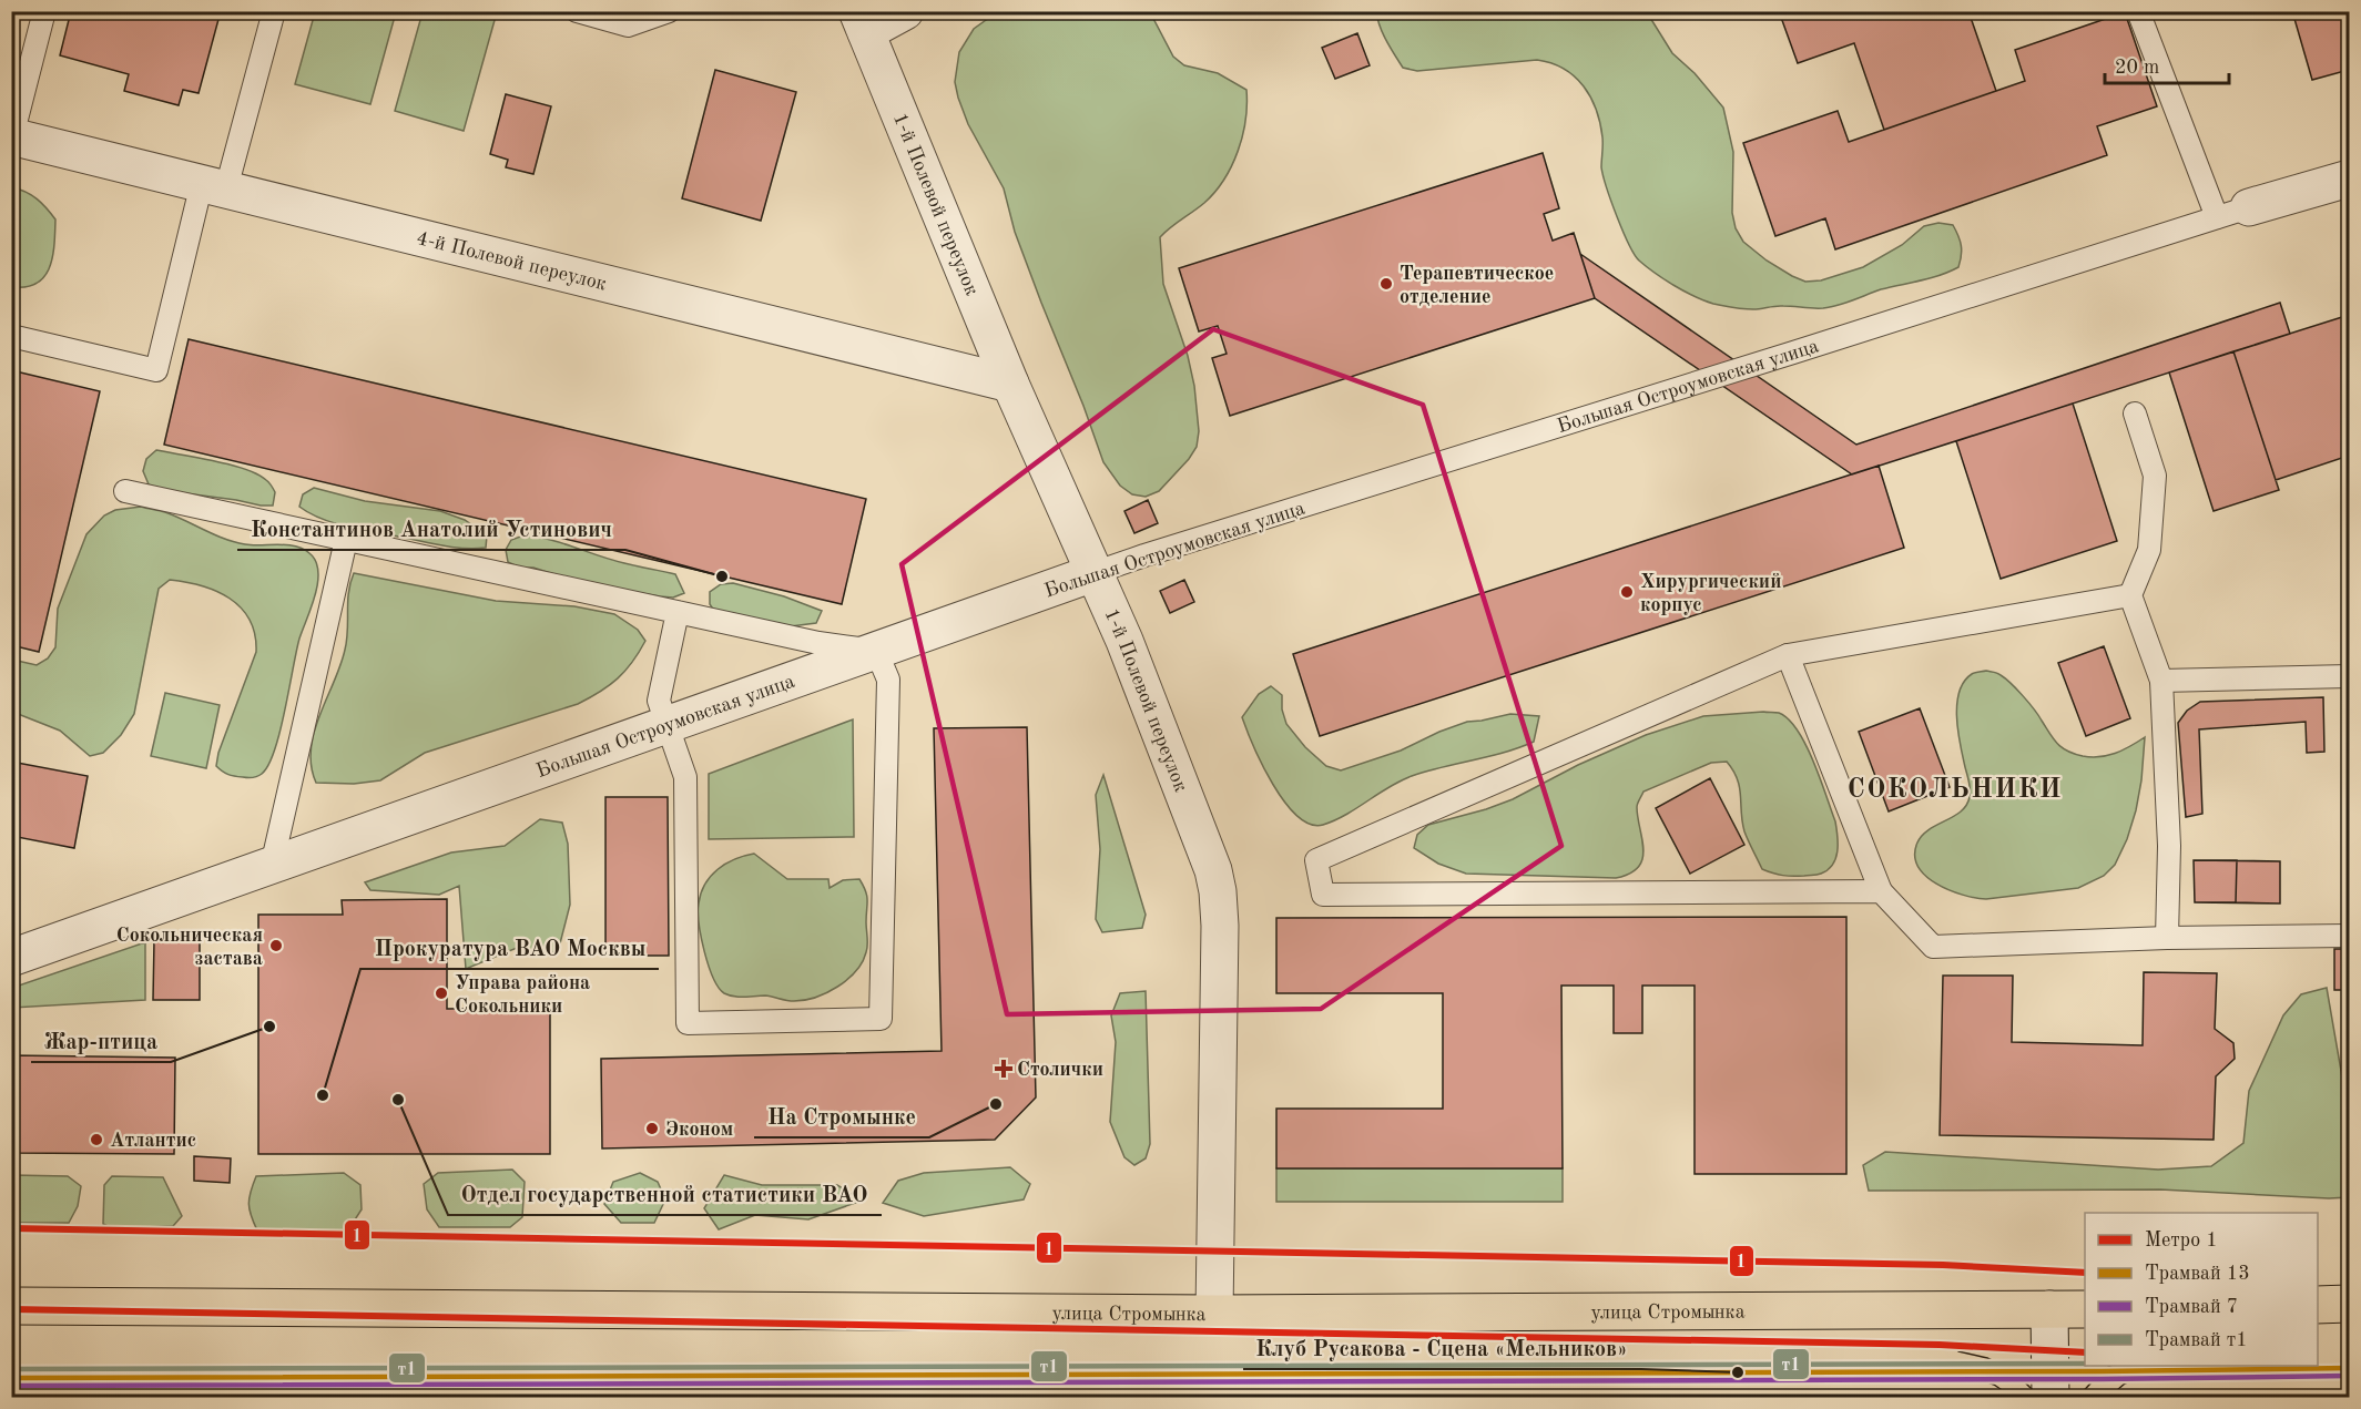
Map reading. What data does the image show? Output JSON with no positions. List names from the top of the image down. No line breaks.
{"streets":{"main road":["улица Стромынка"],"street":["1-й Полевой переулок","4-й Полевой переулок","Большая Остроумовская улица"]},"crossings":[["1-й Полевой переулок","4-й Полевой переулок"],["1-й Полевой переулок","Большая Остроумовская улица"],["1-й Полевой переулок","улица Стромынка"]],"districts":["СОКОЛЬНИКИ"],"places":{"other":["Терапевтическое отделение","Константинов Анатолий Устинович","Хирургический корпус","Сокольническая застава","Управа района Сокольники","Жар-птица","Прокуратура ВАО Москвы","Отдел государственной статистики ВАО","На Стромынке","Эконом","Атлантис","Клуб Русакова - Сцена «Мельников»"],"health":["Столички"]},"lines":["metro line 1","tram line т1","tram line 13","tram line 7"],"legend":["Метро 1","Трамвай 13","Трамвай 7","Трамвай т1"],"scale_bar":"20 m"}
